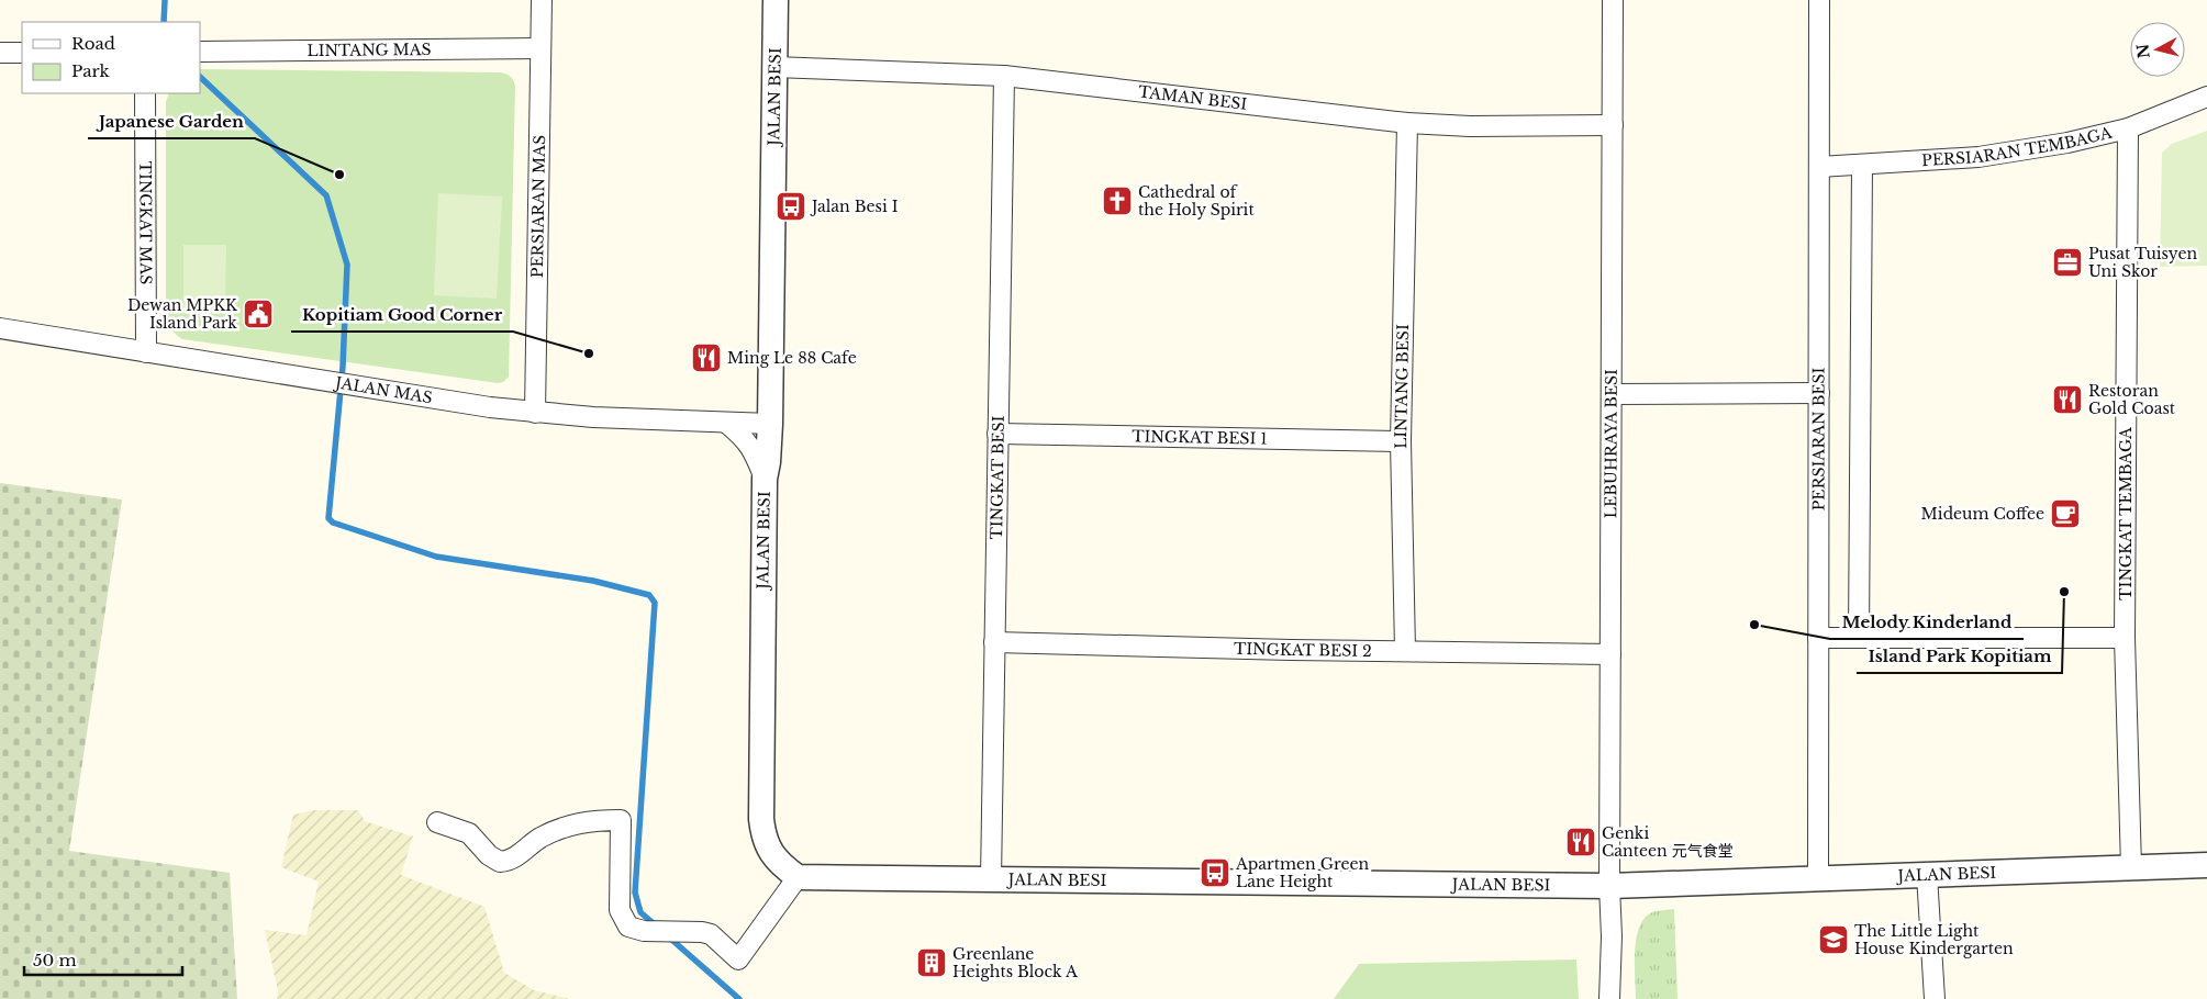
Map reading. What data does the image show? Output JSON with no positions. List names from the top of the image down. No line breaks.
{"streets":{"street":["LINTANG MAS","JALAN BESI","TAMAN BESI","PERSIARAN TEMBAGA","PERSIARAN MAS","TINGKAT MAS","LINTANG BESI","JALAN MAS","TINGKAT BESI 1","PERSIARAN BESI","LEBUHRAYA BESI","TINGKAT BESI","TINGKAT TEMBAGA","TINGKAT BESI 2"]},"crossings":[["LINTANG MAS","PERSIARAN MAS"],["JALAN BESI","TAMAN BESI"],["JALAN BESI","JALAN MAS"],["JALAN BESI","PERSIARAN BESI"],["JALAN BESI","LEBUHRAYA BESI"],["JALAN BESI","TINGKAT BESI"],["JALAN BESI","TINGKAT TEMBAGA"],["TAMAN BESI","LINTANG BESI"],["TAMAN BESI","LEBUHRAYA BESI"],["TAMAN BESI","TINGKAT BESI"],["PERSIARAN TEMBAGA","PERSIARAN BESI"],["PERSIARAN TEMBAGA","TINGKAT TEMBAGA"],["PERSIARAN MAS","JALAN MAS"],["TINGKAT MAS","JALAN MAS"],["LINTANG BESI","TINGKAT BESI 1"],["LINTANG BESI","TINGKAT BESI 2"],["TINGKAT BESI 1","TINGKAT BESI"],["LEBUHRAYA BESI","TINGKAT BESI 2"],["TINGKAT BESI","TINGKAT BESI 2"]],"places":{"other":["Japanese Garden","Kopitiam Good Corner","Island Park Kopitiam","Melody Kinderland"],"church":["Cathedral of the Holy Spirit"],"bus stop":["Jalan Besi I","Apartmen Green Lane Height"],"office":["Pusat Tuisyen Uni Skor"],"public building":["Dewan MPKK Island Park"],"restaurant":["Ming Le 88 Cafe","Restoran Gold Coast","Genki Canteen 元气食堂"],"cafe":["Mideum Coffee"],"school or university":["The Little Light House Kindergarten"],"building":["Greenlane Heights Block A"]},"legend":["Road","Park"],"scale_bar":"50 m","north":"left"}
